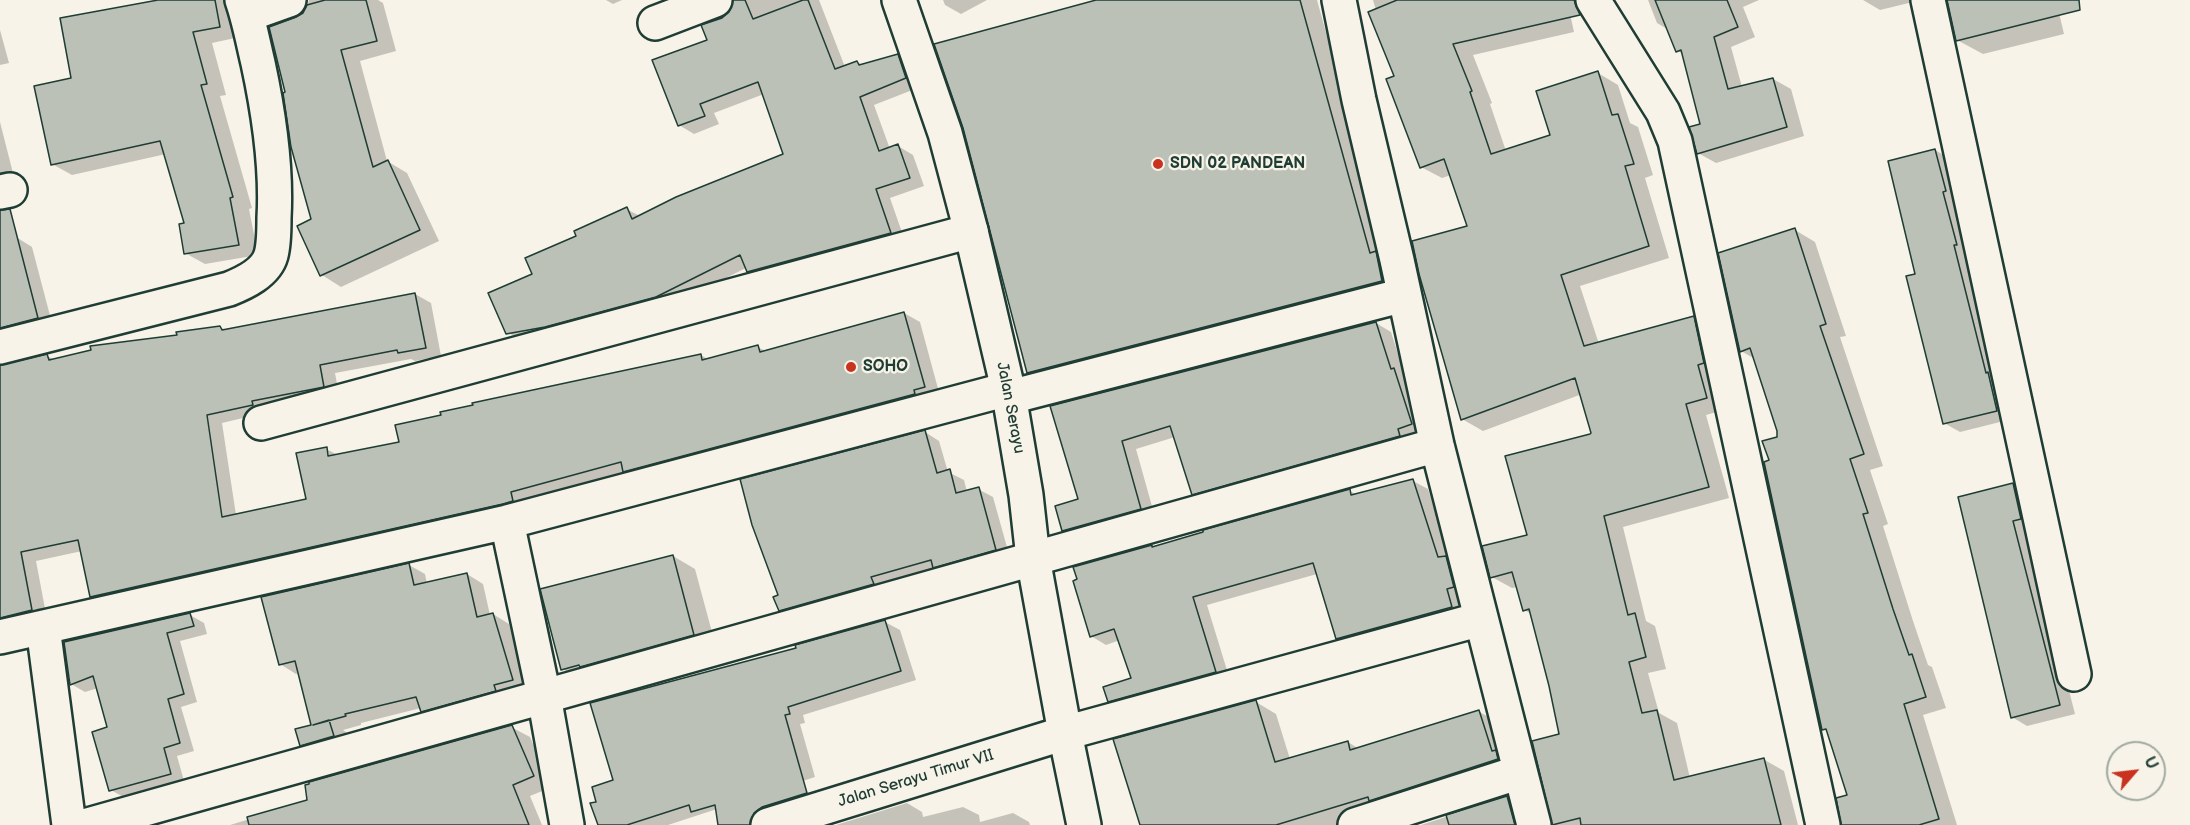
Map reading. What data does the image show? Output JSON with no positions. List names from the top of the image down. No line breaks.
{"streets":{"street":["Jalan Serayu","Jalan Serayu Timur VII"]},"crossings":[["Jalan Serayu","Jalan Serayu Timur VII"]],"places":["SDN 02 PANDEAN","SOHO"],"north":"top right"}
